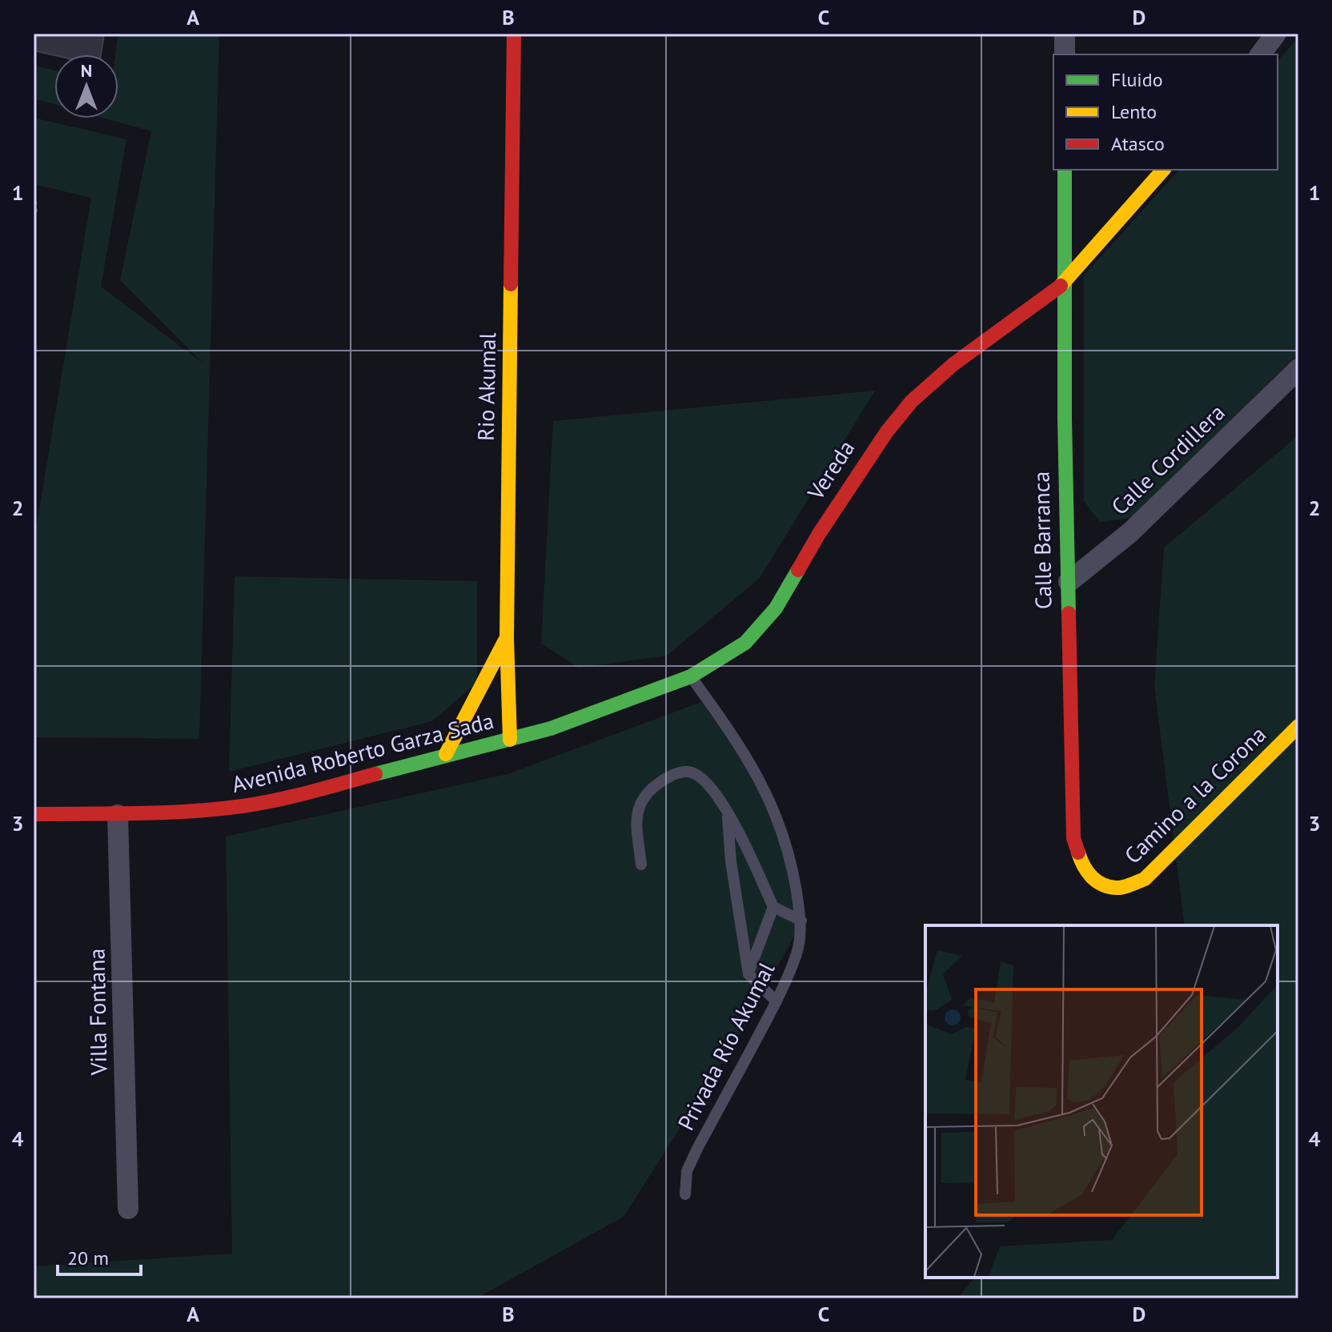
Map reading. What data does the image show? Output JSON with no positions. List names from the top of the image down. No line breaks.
{"streets":{"street":["Rio Akumal","Calle Cordillera","Vereda","Calle Barranca","Avenida Roberto Garza Sada","Camino a la Corona","Villa Fontana"],"lane":["Privada Río Akumal"]},"crossings":[["Rio Akumal","Vereda"],["Rio Akumal","Avenida Roberto Garza Sada"],["Calle Cordillera","Calle Barranca"],["Vereda","Calle Barranca"],["Vereda","Avenida Roberto Garza Sada"],["Vereda","Privada Río Akumal"],["Calle Barranca","Camino a la Corona"],["Avenida Roberto Garza Sada","Villa Fontana"]],"legend":["Fluido","Lento","Atasco"],"scale_bar":"20 m","north":"top","grid":{"columns":["A","B","C","D"],"rows":["1","2","3","4"]}}
